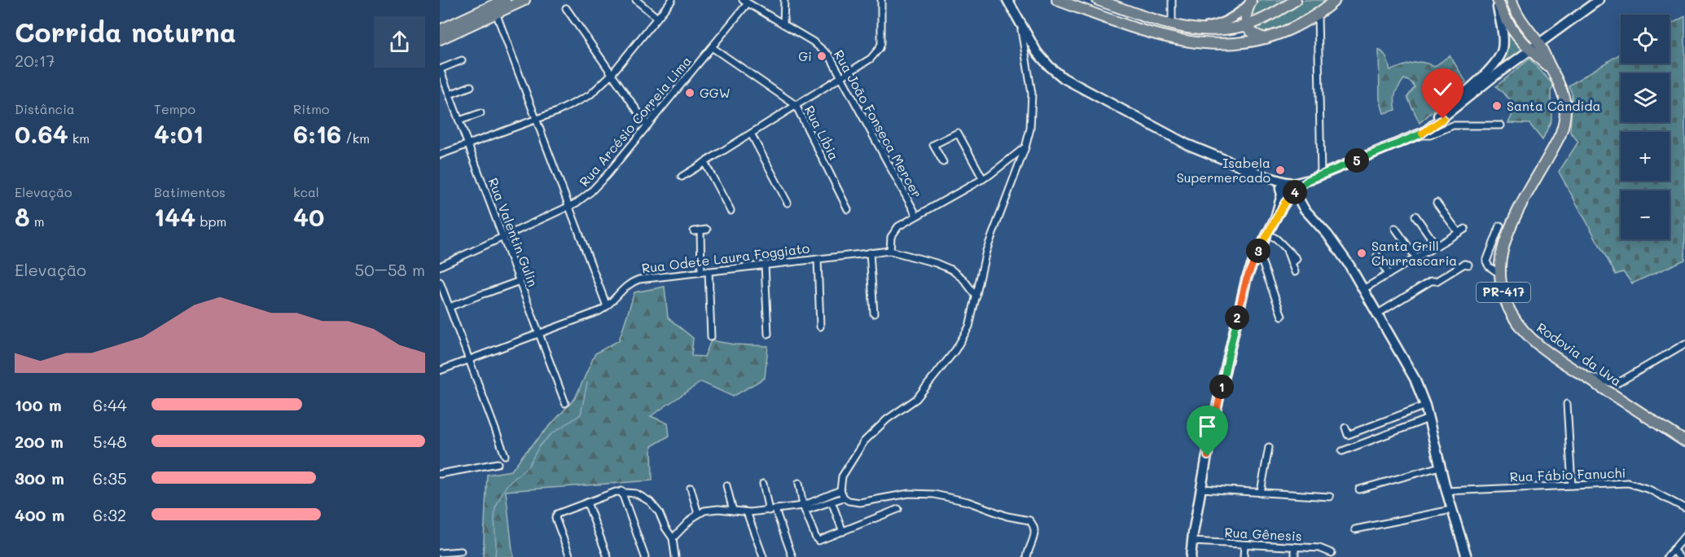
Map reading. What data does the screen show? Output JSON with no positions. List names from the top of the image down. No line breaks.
{"streets":{"highway":["PR-417","Rodovia da Uva"],"street":["Rua Arcésio Correia Lima","Rua João Fonseca Mercer","Rua Líbia","Rua Valentin Gulin","Rua Odete Laura Foggiato","Rua Fábio Fanuchi","Rua Gênesis"]},"crossings":[["Rua Arcésio Correia Lima","Rua João Fonseca Mercer"],["Rua Arcésio Correia Lima","Rua Líbia"],["Rua Arcésio Correia Lima","Rua Valentin Gulin"],["Rua Valentin Gulin","Rua Odete Laura Foggiato"]],"places":["Gi","GGW","Santa Cândida","Isabela Supermercado","Santa Grill Churrascaria"],"page":{"heading":["Corrida noturna","20:17"],"map_buttons":["+","−"],"stats":[["Distância","0.64 km"],["Tempo","4:01"],["Ritmo","6:16 /km"],["Elevação","8 m"],["Batimentos","144 bpm"],["kcal","40"]],"pins":["5","4","3","2","1"],"chart":["Elevação","50–58 m"],"list":[{"name":"100 m","note":"6:44"},{"name":"200 m","note":"5:48"},{"name":"300 m","note":"6:35"},{"name":"400 m","note":"6:32"}]}}
